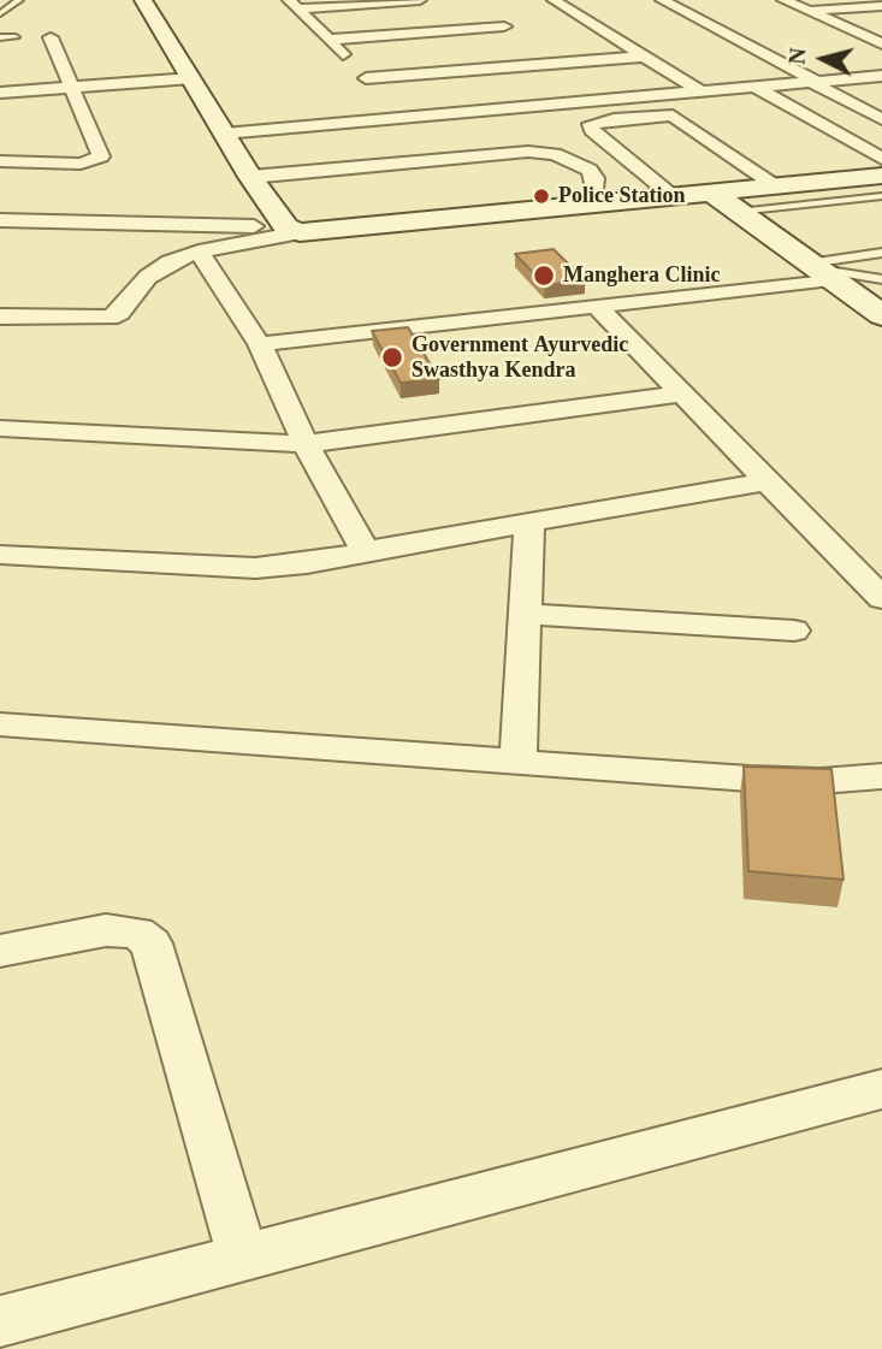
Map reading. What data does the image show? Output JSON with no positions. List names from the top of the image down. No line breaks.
{"places":["Police Station","Manghera Clinic","Government Ayurvedic Swasthya Kendra"],"north":"left"}
